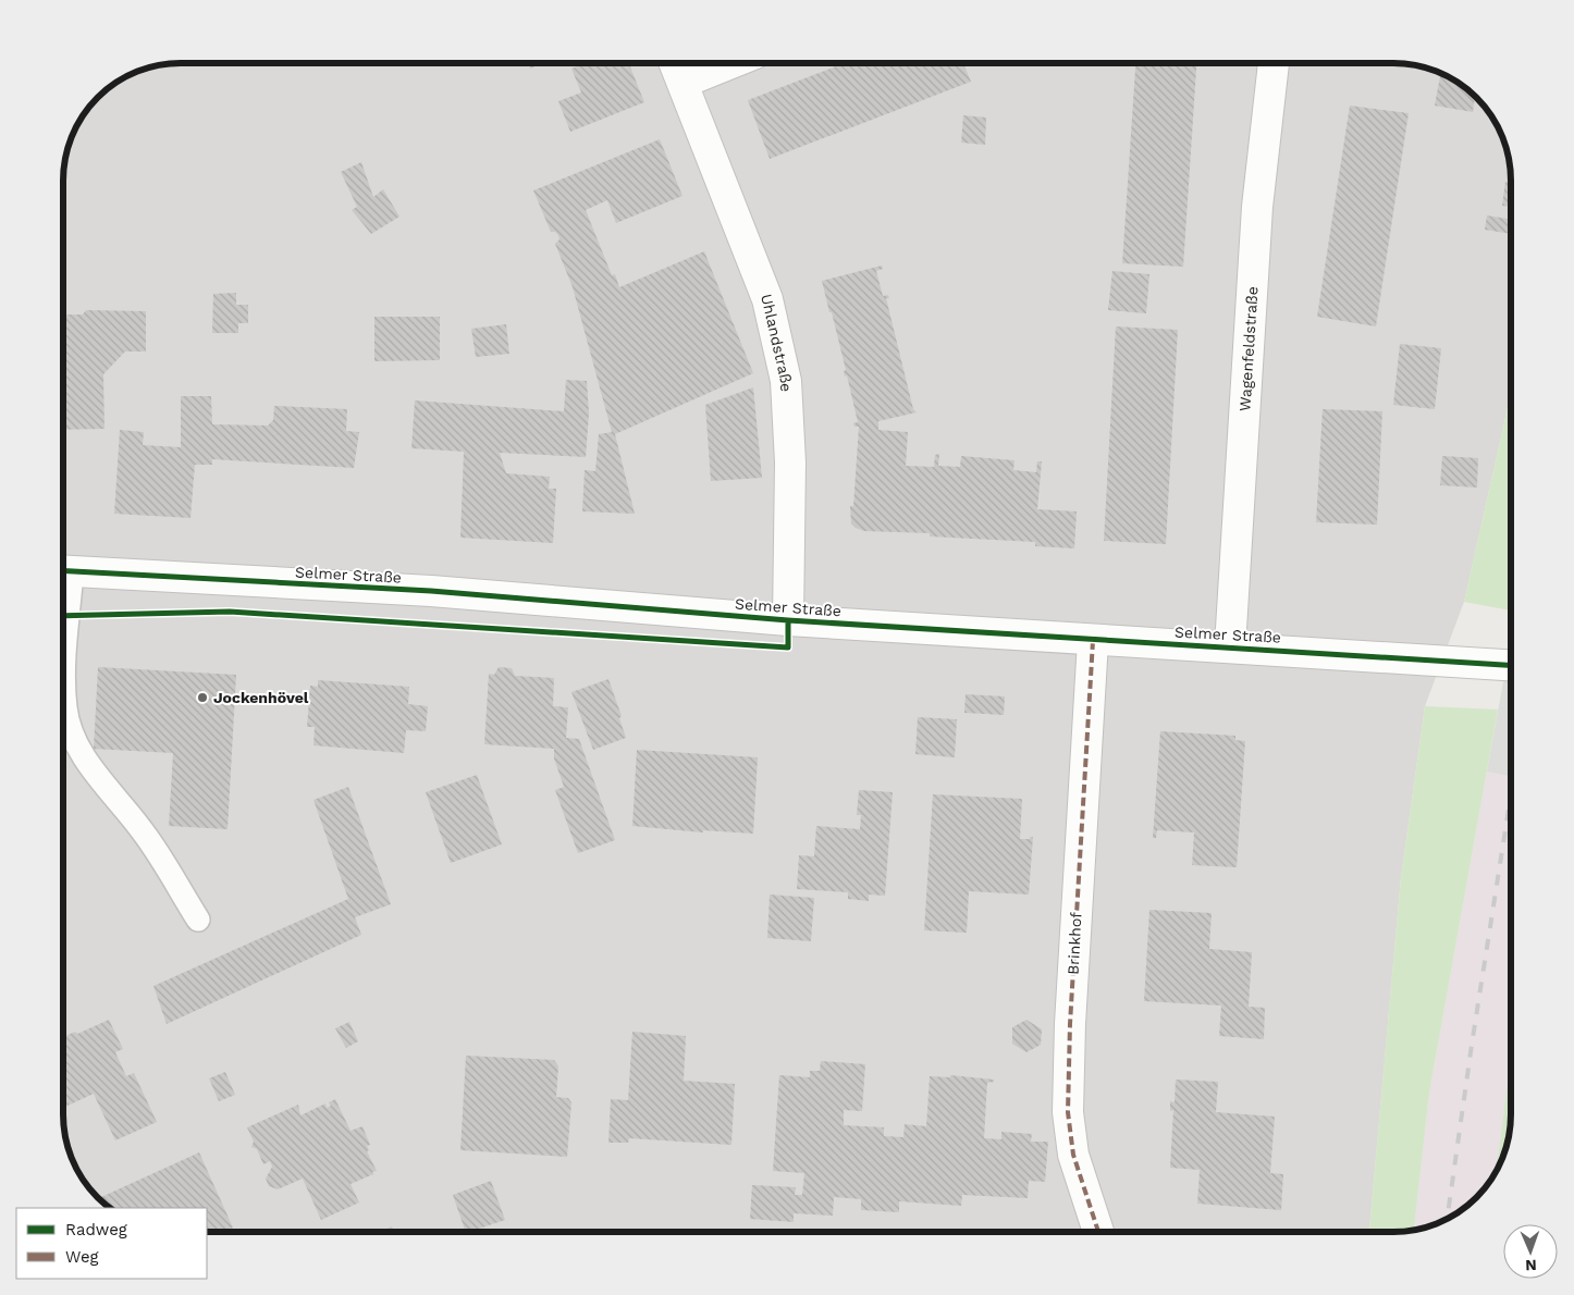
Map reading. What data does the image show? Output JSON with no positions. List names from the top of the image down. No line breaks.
{"streets":{"street":["Uhlandstraße","Wagenfeldstraße","Selmer Straße","Brinkhof"]},"crossings":[["Uhlandstraße","Selmer Straße"],["Wagenfeldstraße","Selmer Straße"],["Selmer Straße","Brinkhof"]],"places":["Jockenhövel"],"legend":["Radweg","Weg"],"north":"bottom"}
